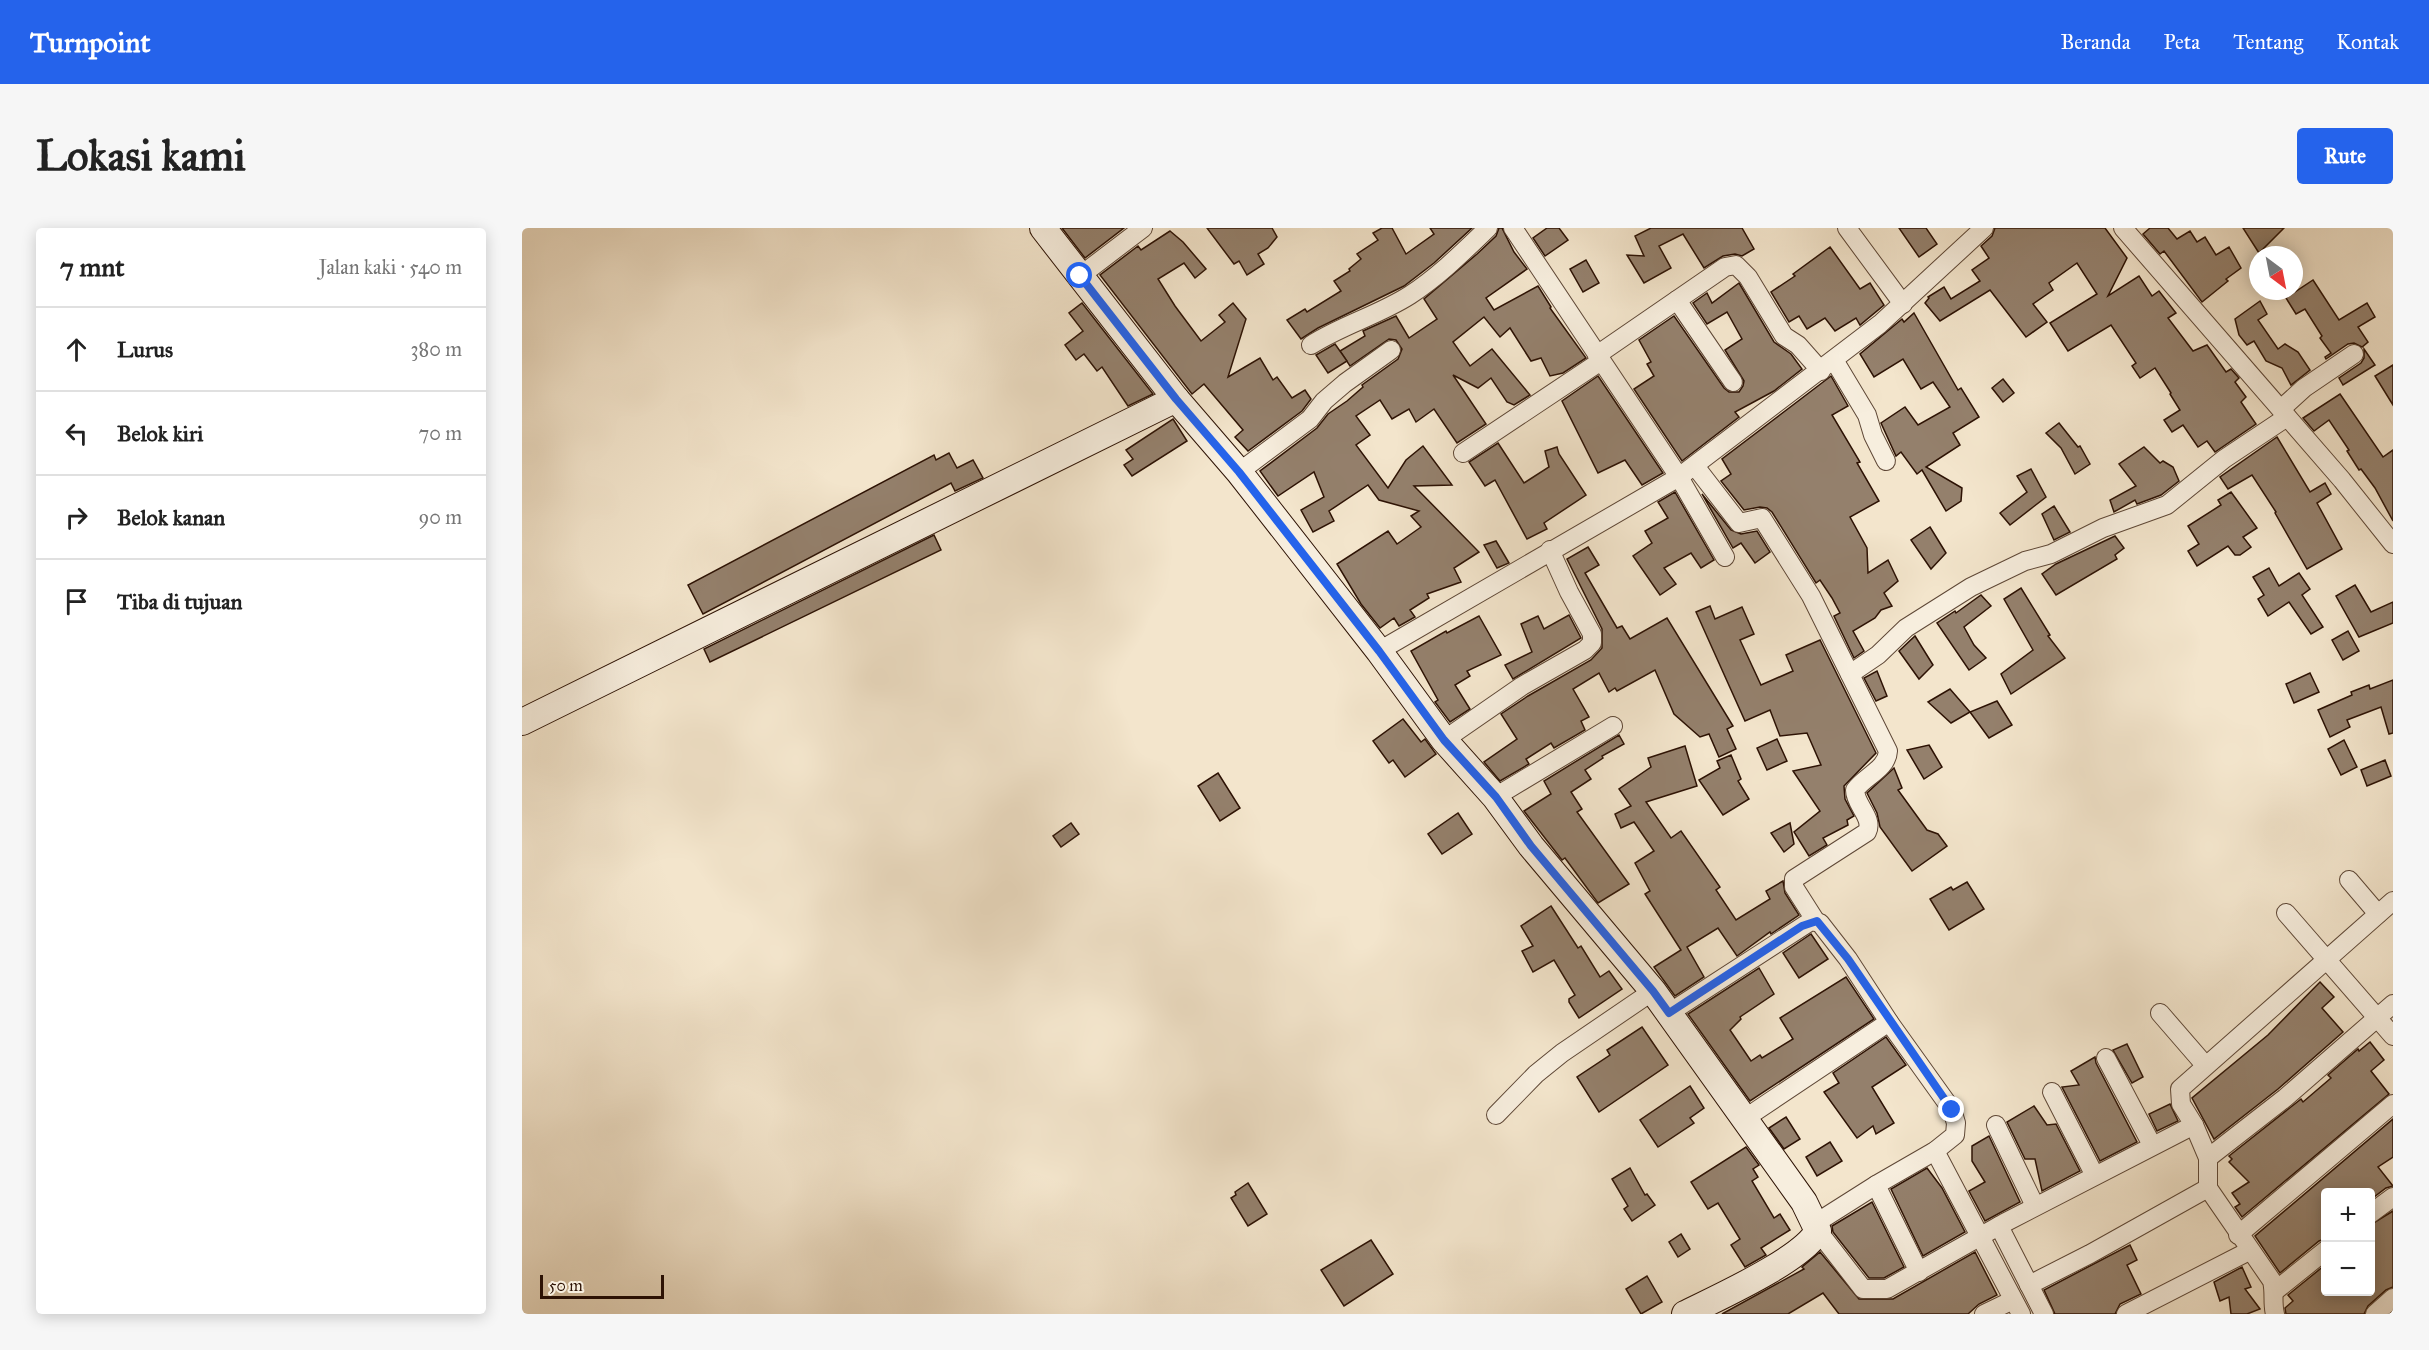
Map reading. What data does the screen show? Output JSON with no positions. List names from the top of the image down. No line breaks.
{"scale_bar":"50 m","north":"bottom right","page":{"header":"Turnpoint","nav":["Beranda","Peta","Tentang","Kontak"],"buttons":"Rute","title":"Lokasi kami","heading":["7 mnt","Jalan kaki · 540 m"],"list":[["Lurus","380 m"],["Belok kiri","70 m"],["Belok kanan","90 m"],"Tiba di tujuan"],"map_buttons":["+","−"],"scale":"50 m"}}
